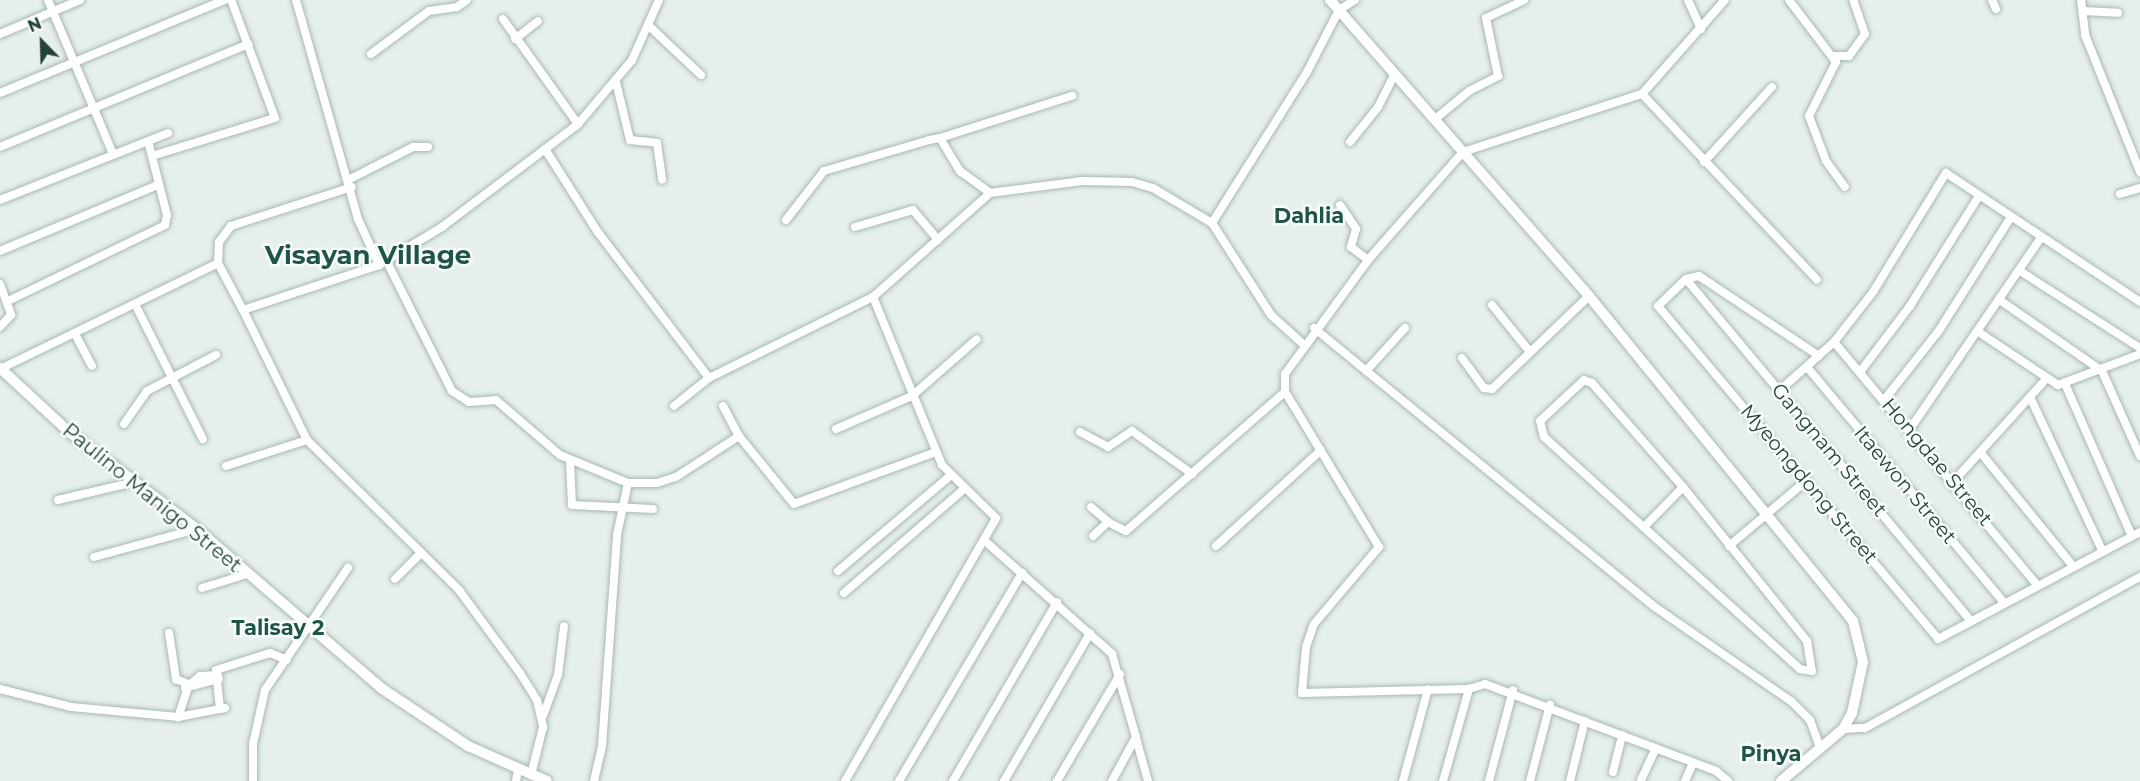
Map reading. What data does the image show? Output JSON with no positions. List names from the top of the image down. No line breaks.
{"streets":{"street":["Gangnam Street","Hongdae Street","Myeongdong Street","Itaewon Street","Paulino Manigo Street"]},"crossings":[["Gangnam Street","Myeongdong Street"],["Hongdae Street","Myeongdong Street"],["Myeongdong Street","Itaewon Street"]],"districts":["Dahlia","Visayan Village","Talisay 2","Pinya"],"north":"top left"}
